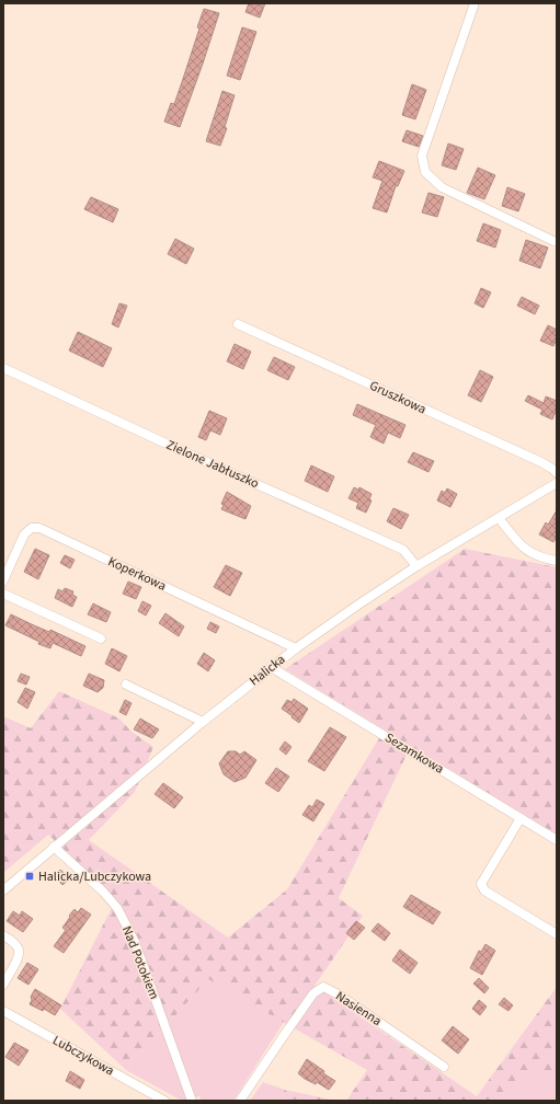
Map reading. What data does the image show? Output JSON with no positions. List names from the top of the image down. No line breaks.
{"streets":{"street":["Gruszkowa","Zielone Jabłuszko","Koperkowa","Halicka","Sezamkowa","Nad Potokiem","Nasienna","Lubczykowa"]},"crossings":[["Zielone Jabłuszko","Halicka"],["Koperkowa","Halicka"],["Halicka","Sezamkowa"],["Halicka","Nad Potokiem"]],"places":{"transit":["Halicka/Lubczykowa"]}}
